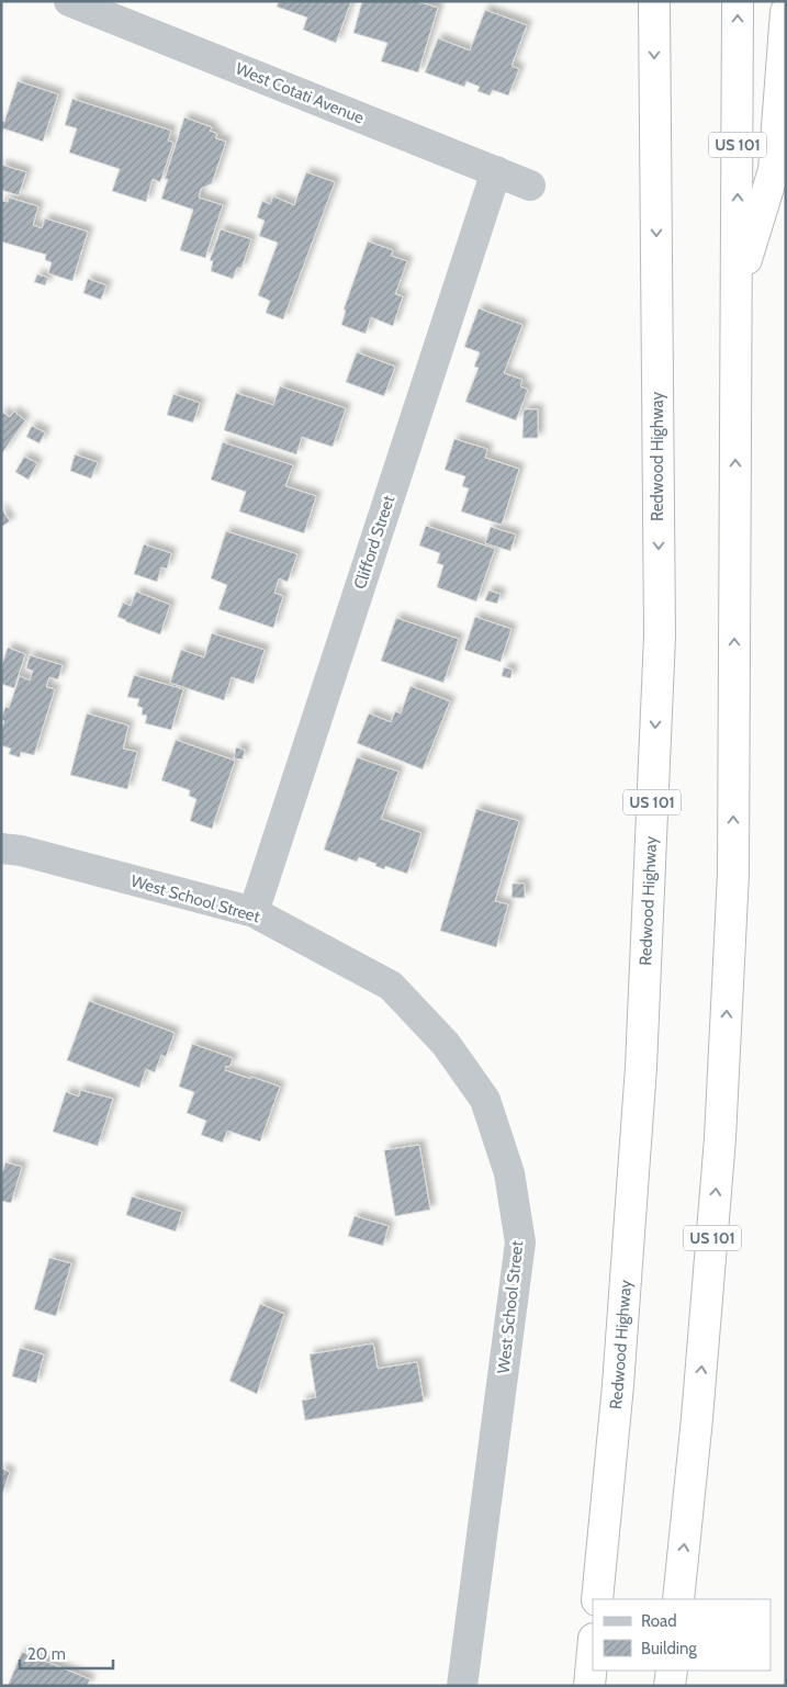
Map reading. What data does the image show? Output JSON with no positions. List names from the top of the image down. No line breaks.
{"streets":{"highway":["US 101","Redwood Highway"],"street":["West Cotati Avenue","Clifford Street","West School Street"]},"crossings":[["West Cotati Avenue","Clifford Street"],["Clifford Street","West School Street"]],"legend":["Road","Building"],"scale_bar":"20 m"}
